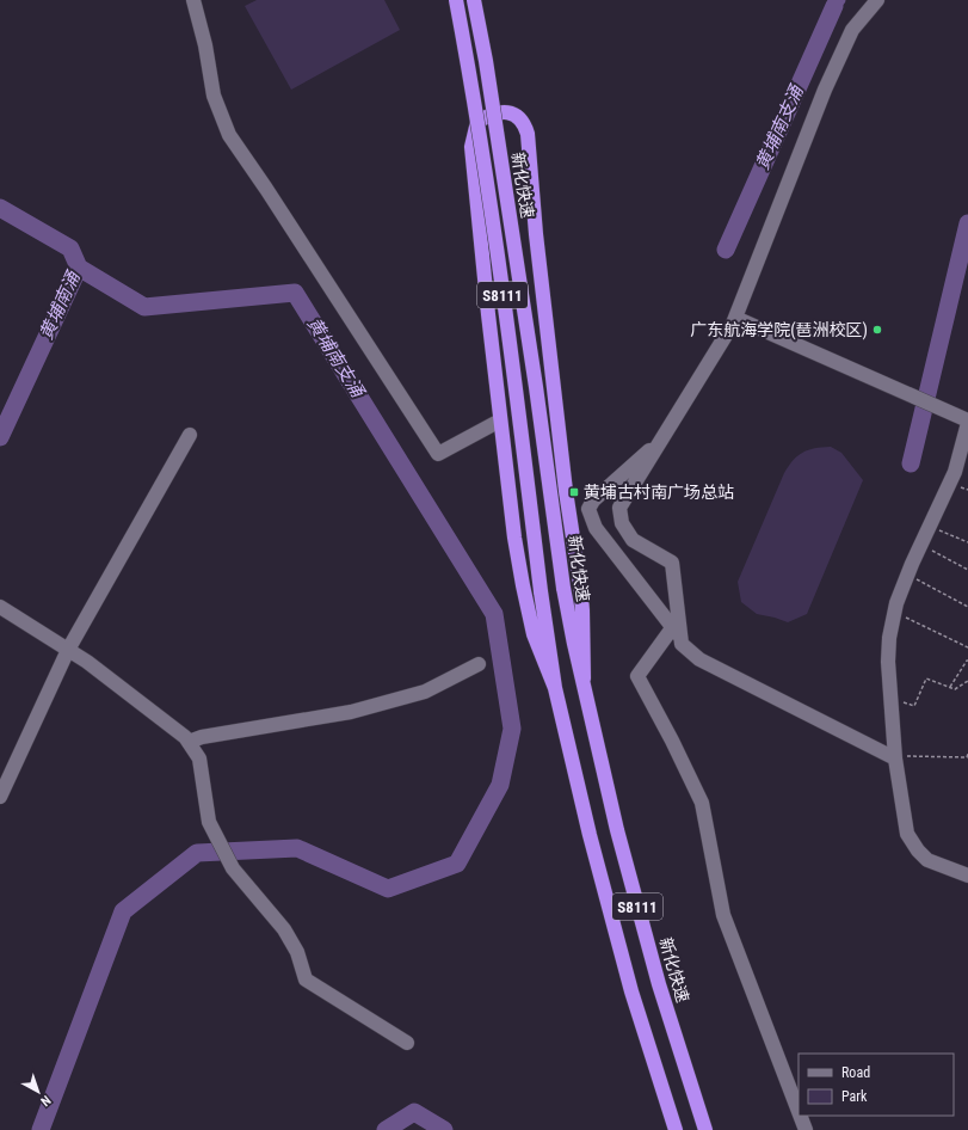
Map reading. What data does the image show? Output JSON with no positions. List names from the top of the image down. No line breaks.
{"streets":{"highway":["新化快速","S8111"]},"water":["黄埔南支涌","黄埔南涌"],"places":{"other":["广东航海学院(琶洲校区)"],"transit":["黄埔古村南广场总站"]},"legend":["Road","Park"],"north":"bottom right"}
